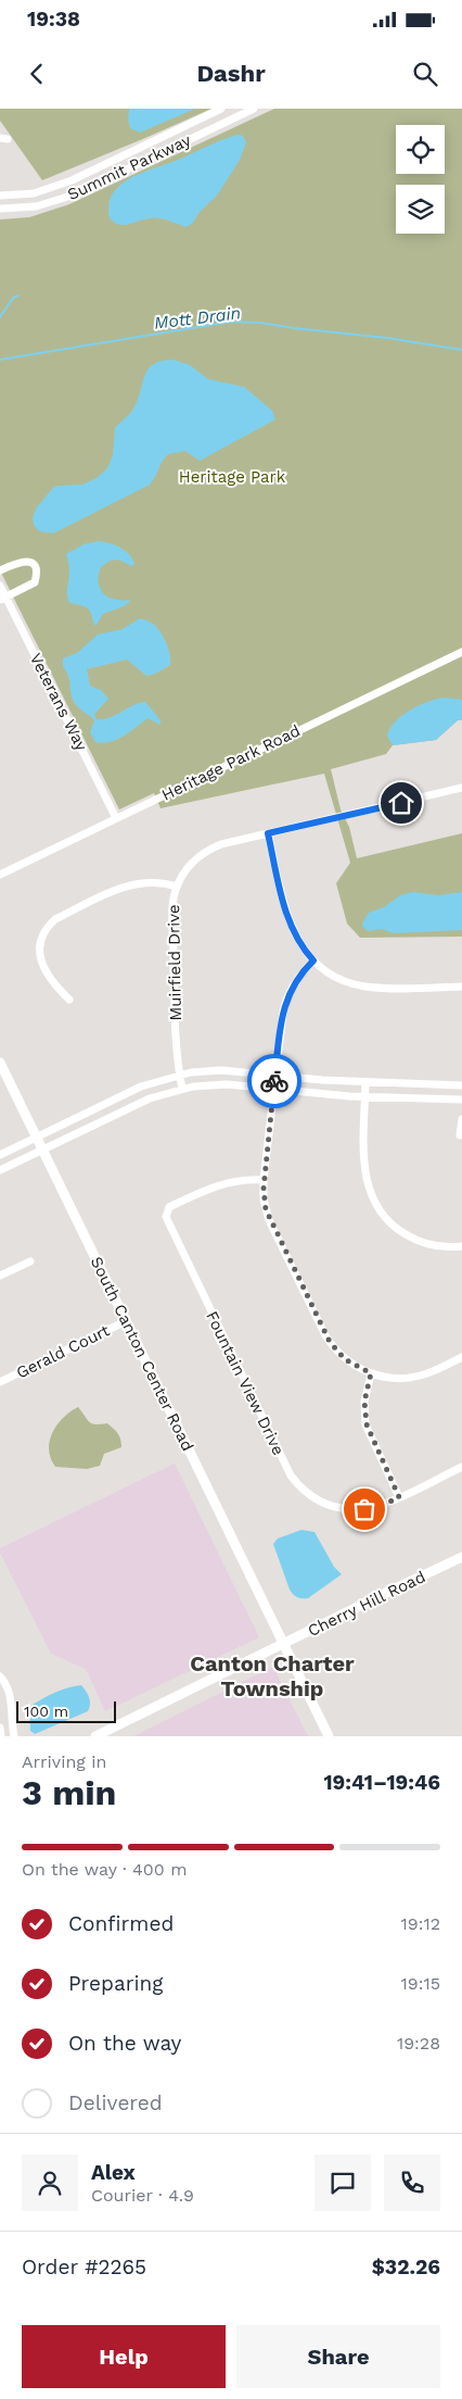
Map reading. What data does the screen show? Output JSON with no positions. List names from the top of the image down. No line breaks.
{"streets":{"main road":["South Canton Center Road","Cherry Hill Road"],"street":["Summit Parkway","Veterans Way","Heritage Park Road","Muirfield Drive","Gerald Court","Fountain View Drive"]},"crossings":[["Veterans Way","Heritage Park Road"],["Gerald Court","South Canton Center Road"],["South Canton Center Road","Cherry Hill Road"]],"districts":["Canton Charter Township"],"water":["Mott Drain"],"parks":["Heritage Park"],"scale_bar":"100 m","page":{"status":"19:38","header":"Dashr","scale":"100 m","heading":["3 min","Arriving in","19:41–19:46"],"panel":["Alex","Courier · 4.9","Order #2265","$32.26"],"bar":"On the way · 400 m","list":[["Confirmed","19:12"],["Preparing","19:15"],["On the way","19:28"],"Delivered"],"buttons":["Help","Share"]}}
